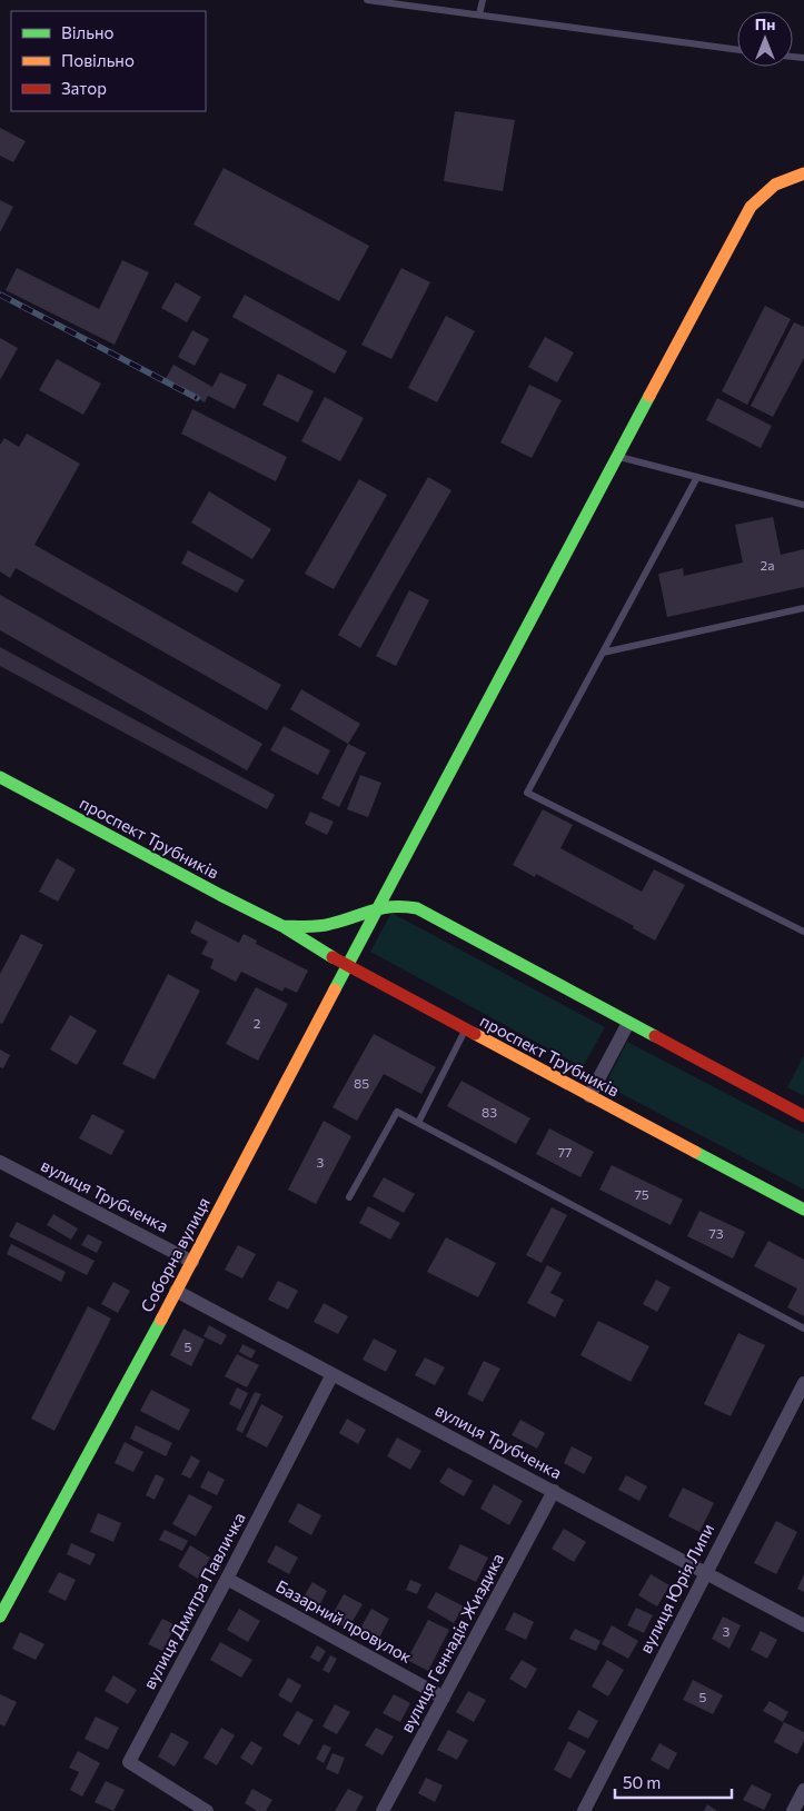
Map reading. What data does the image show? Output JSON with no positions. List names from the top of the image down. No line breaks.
{"streets":{"street":["проспект Трубників","вулиця Трубченка","Соборна вулиця","вулиця Юрія Липи","вулиця Дмитра Павличка","Базарний провулок","вулиця Геннадія Жиздика"]},"crossings":[["проспект Трубників","Соборна вулиця"],["вулиця Трубченка","Соборна вулиця"],["вулиця Трубченка","вулиця Юрія Липи"],["вулиця Трубченка","вулиця Дмитра Павличка"],["вулиця Трубченка","вулиця Геннадія Жиздика"],["вулиця Дмитра Павличка","Базарний провулок"],["Базарний провулок","вулиця Геннадія Жиздика"]],"house_numbers":["2а","2","85","83","77","3","75","73","5","3","5"],"legend":["Вільно","Повільно","Затор"],"scale_bar":"50 m","north":"top"}
